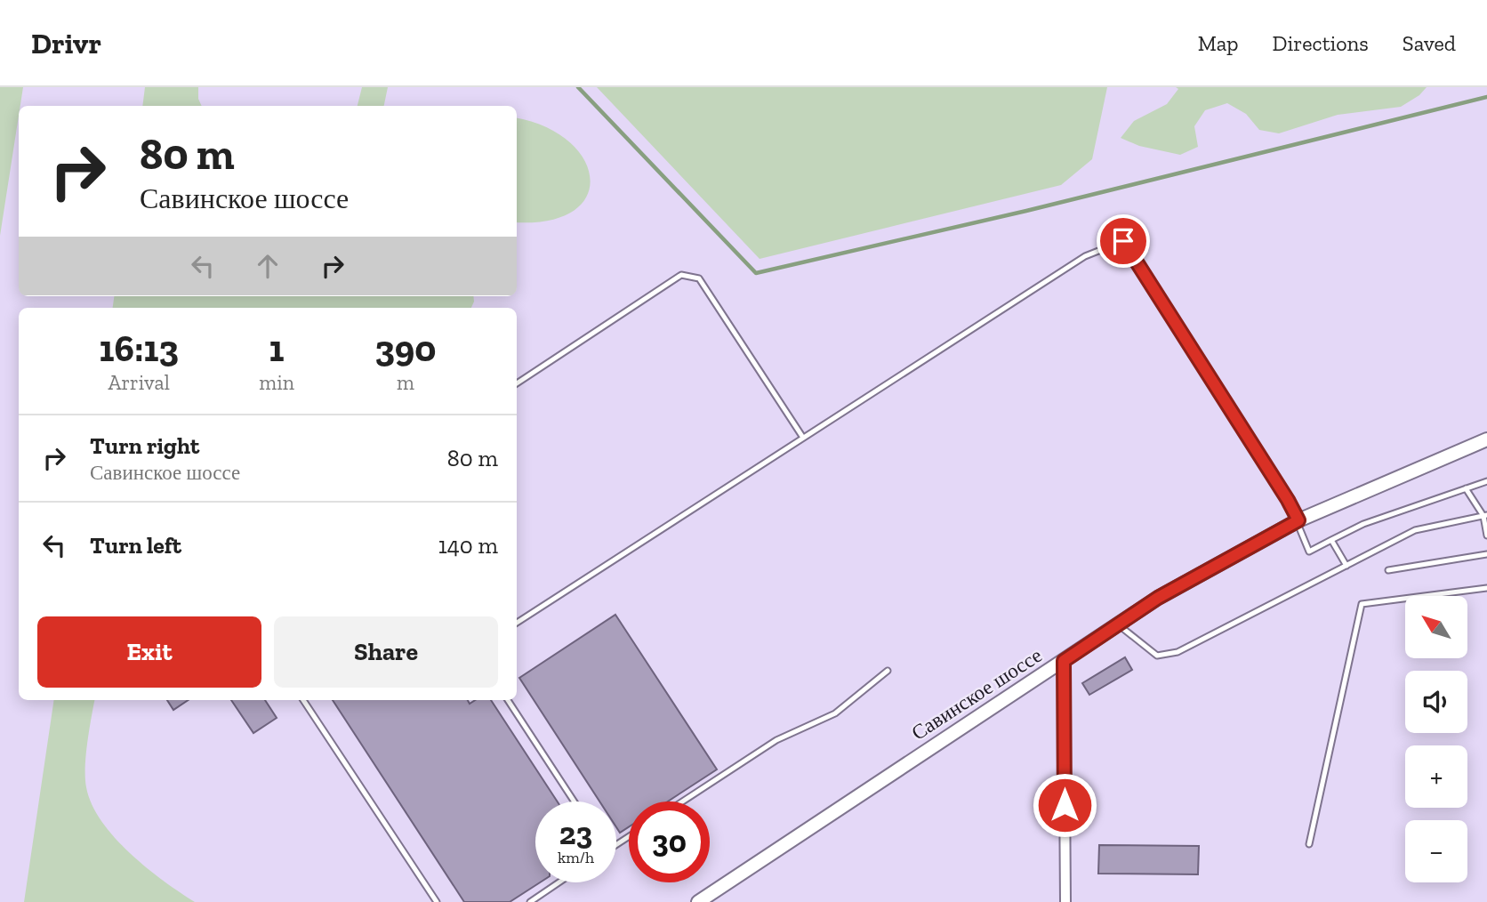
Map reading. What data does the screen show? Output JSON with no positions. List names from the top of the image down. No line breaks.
{"streets":{"street":["Савинское шоссе"]},"north":"top left","page":{"header":"Drivr","nav":["Map","Directions","Saved"],"turn":["80 m","Савинское шоссе"],"eta":["16:13","Arrival","1","min","390","m"],"list":[{"name":"Turn right","note":"Савинское шоссе","value":"80 m"},{"name":"Turn left","value":"140 m"}],"map_buttons":["+","−"],"buttons":["Exit","Share"],"speed":"23 km/h","limit":"30"}}
